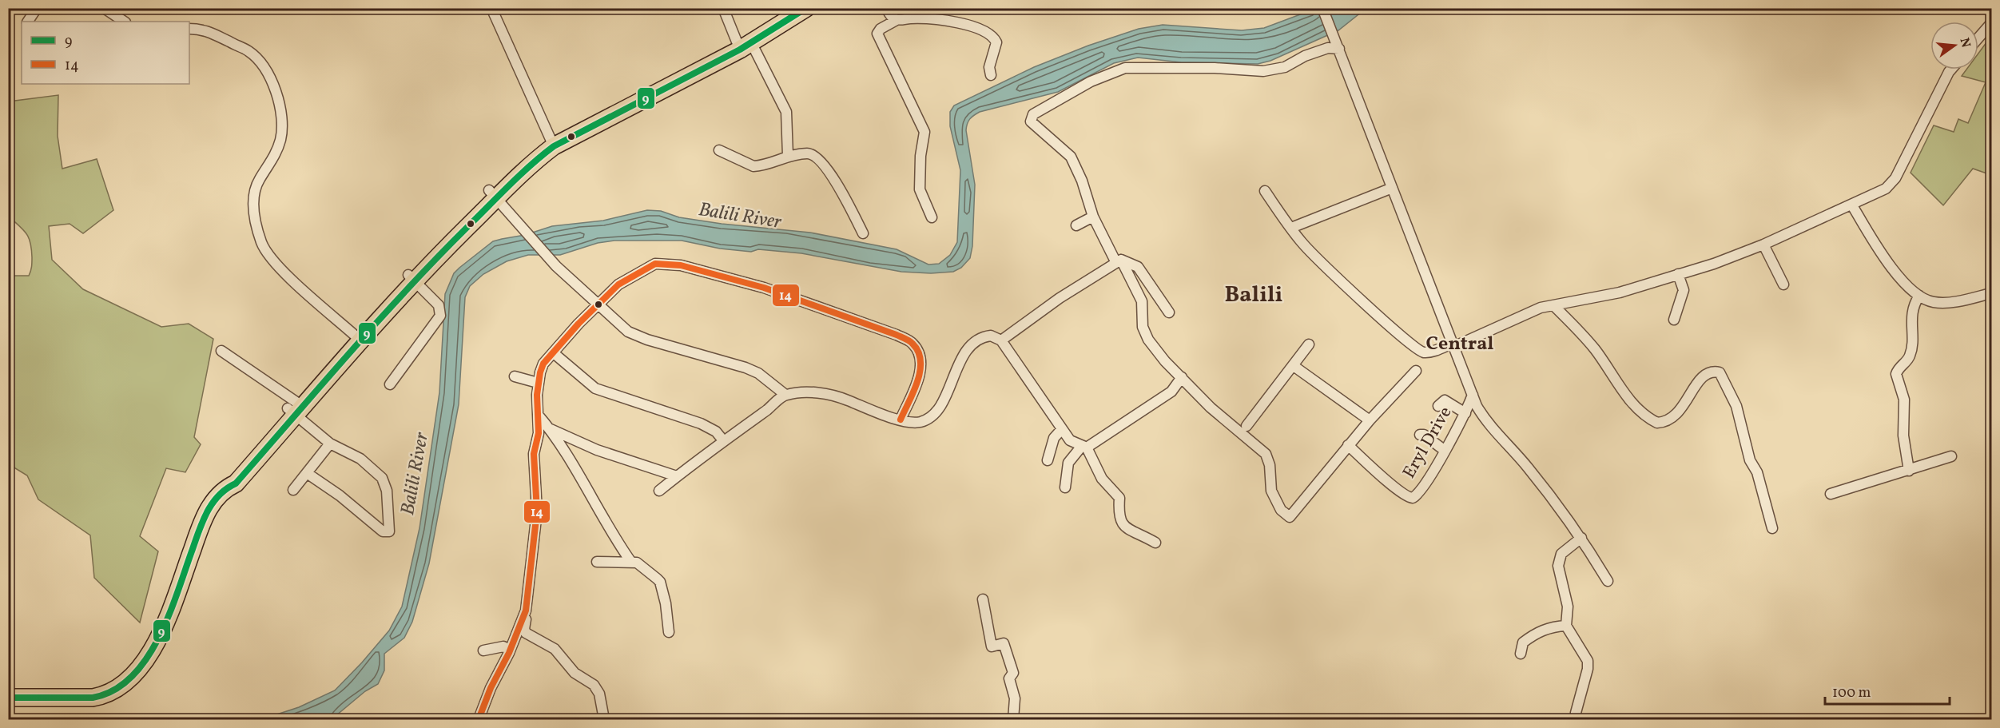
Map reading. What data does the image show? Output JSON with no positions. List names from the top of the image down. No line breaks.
{"streets":{"street":["Eryl Drive"]},"districts":["Balili","Central"],"water":["Balili River"],"lines":["transit line 9","transit line 14"],"legend":["9","14"],"scale_bar":"100 m","north":"right"}
